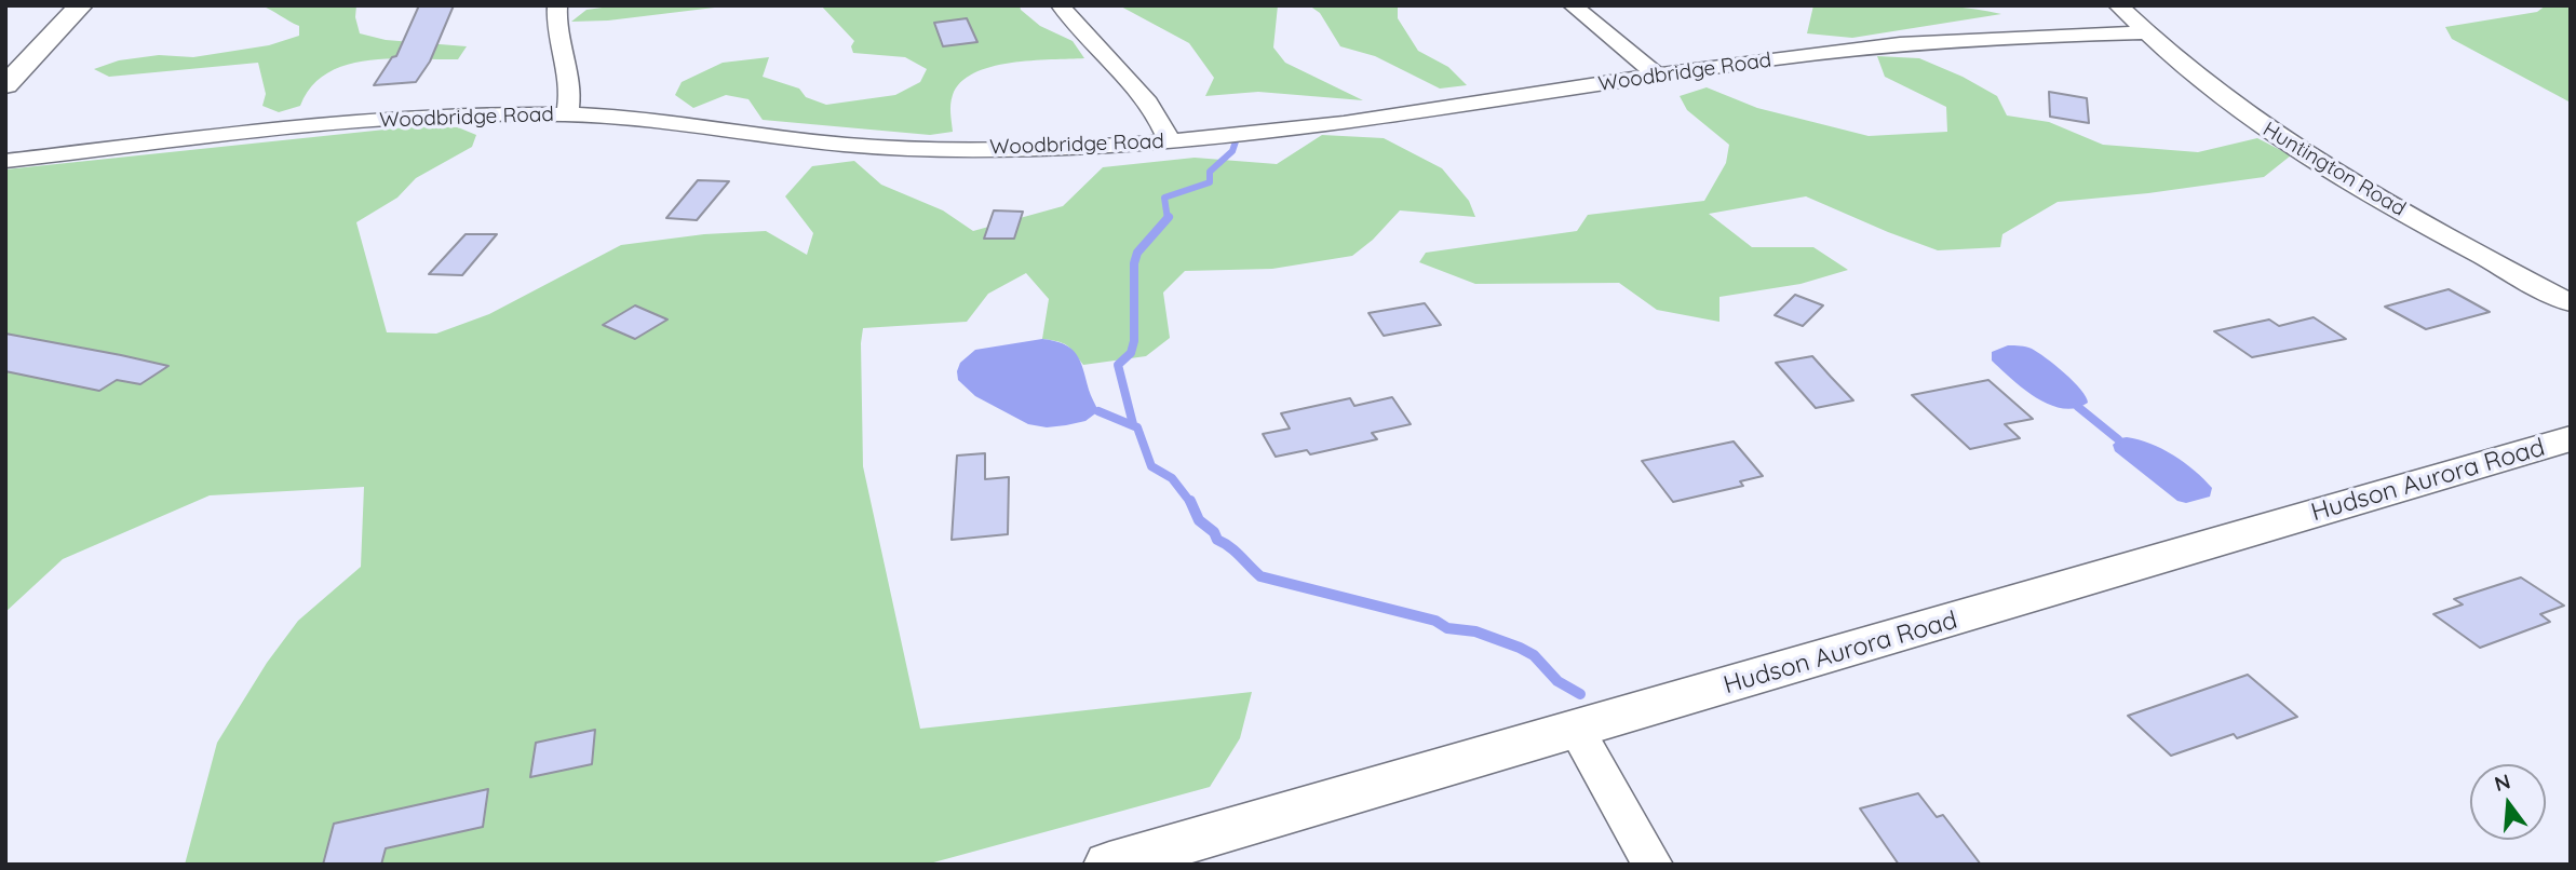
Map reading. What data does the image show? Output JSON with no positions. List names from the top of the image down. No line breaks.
{"streets":{"street":["Woodbridge Road","Huntington Road","Hudson Aurora Road"]},"crossings":[["Woodbridge Road","Huntington Road"]],"north":"top"}
